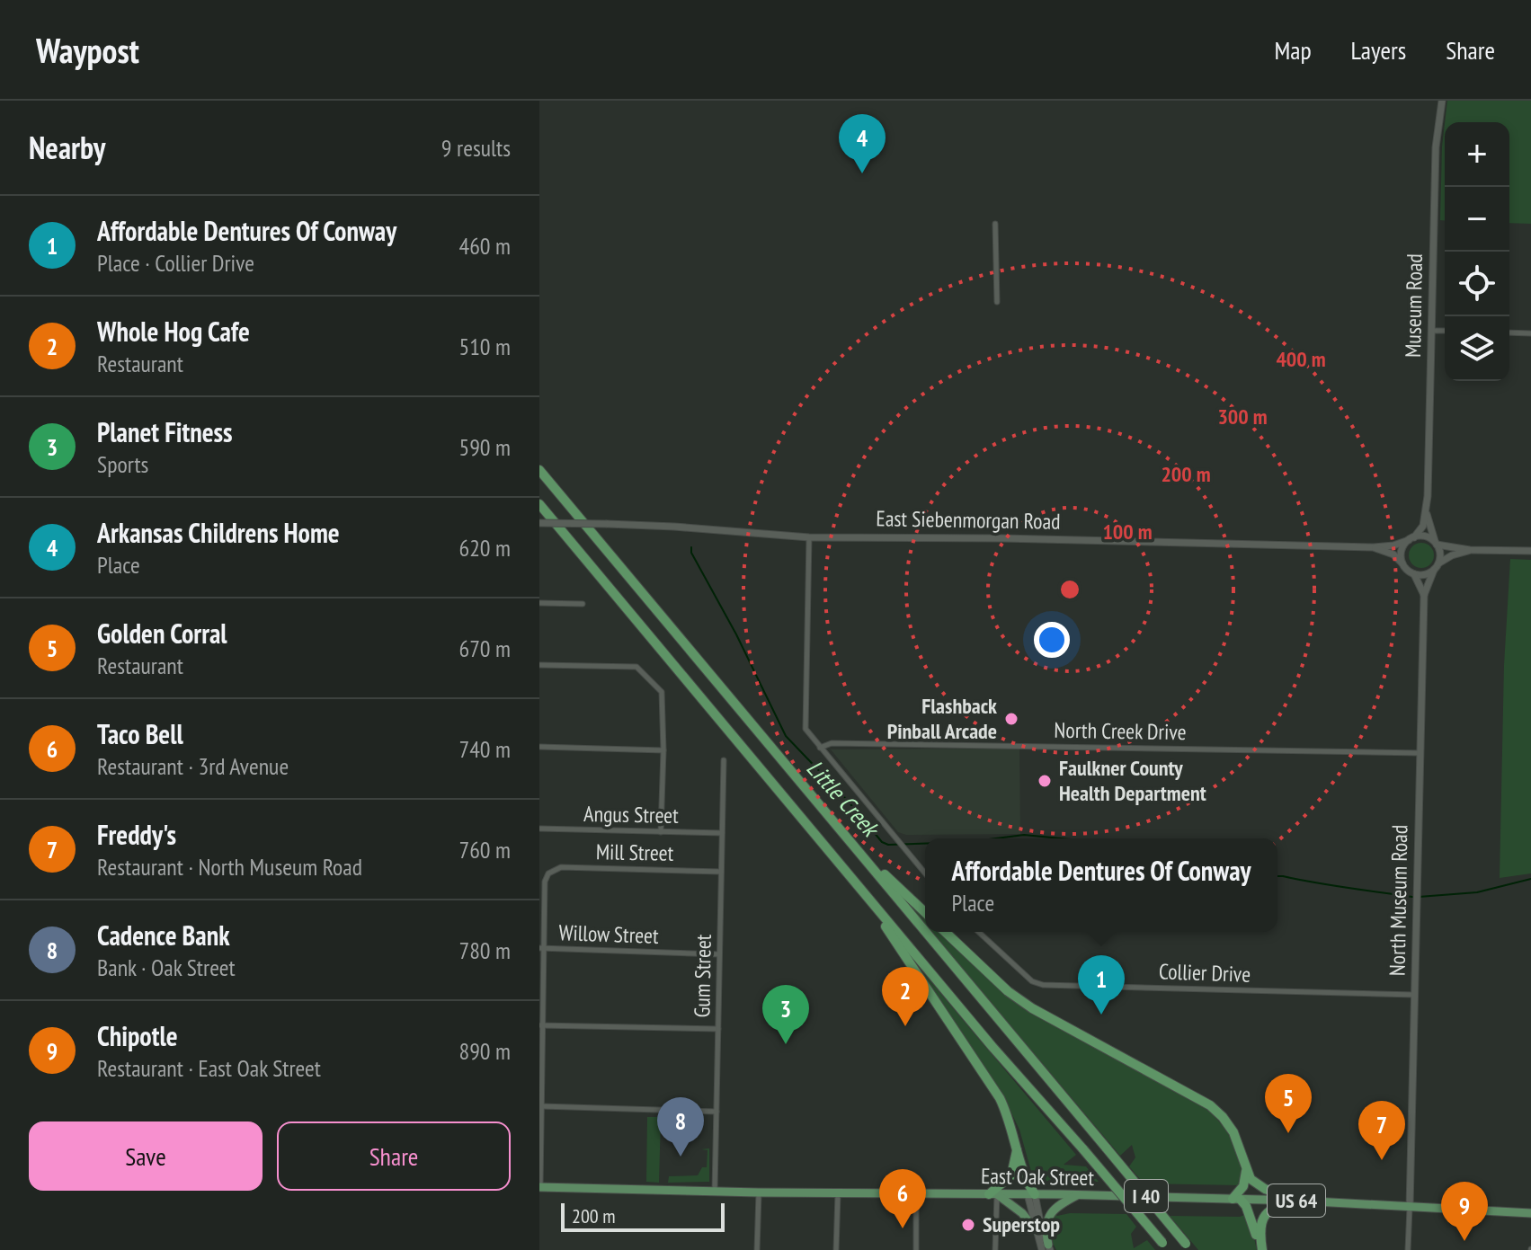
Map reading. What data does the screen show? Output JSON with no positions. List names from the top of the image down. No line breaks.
{"streets":{"highway":["East Oak Street","I 40","US 64"],"street":["Museum Road","East Siebenmorgan Road","North Creek Drive","Angus Street","Mill Street","North Museum Road","Willow Street","Collier Drive","Gum Street"]},"crossings":[["Museum Road","East Siebenmorgan Road"],["Museum Road","North Museum Road"],["East Siebenmorgan Road","North Museum Road"],["North Creek Drive","North Museum Road"],["Angus Street","Gum Street"],["Mill Street","Willow Street"],["Mill Street","Gum Street"],["North Museum Road","Collier Drive"],["North Museum Road","East Oak Street"],["Willow Street","Gum Street"],["Gum Street","US 64"],["East Oak Street","US 64"]],"water":["Little Creek"],"places":["Flashback Pinball Arcade","Faulkner County Health Department","Superstop"],"scale_bar":"200 m","page":{"header":"Waypost","nav":["Map","Layers","Share"],"heading":["Nearby","9 results"],"pins":["4","1","2","3","5","8","7","6","9"],"map_buttons":["+","−"],"list":[{"mark":"1","name":"Affordable Dentures Of Conway","note":"Place · Collier Drive","value":"460 m"},{"mark":"2","name":"Whole Hog Cafe","note":"Restaurant","value":"510 m"},{"mark":"3","name":"Planet Fitness","note":"Sports","value":"590 m"},{"mark":"4","name":"Arkansas Childrens Home","note":"Place","value":"620 m"},{"mark":"5","name":"Golden Corral","note":"Restaurant","value":"670 m"},{"mark":"6","name":"Taco Bell","note":"Restaurant · 3rd Avenue","value":"740 m"},{"mark":"7","name":"Freddy's","note":"Restaurant · North Museum Road","value":"760 m"},{"mark":"8","name":"Cadence Bank","note":"Bank · Oak Street","value":"780 m"},{"mark":"9","name":"Chipotle","note":"Restaurant · East Oak Street","value":"890 m"}],"popup":["Affordable Dentures Of Conway","Place"],"buttons":["Save","Share"],"scale":"200 m"},"rings":["400 m","300 m","200 m","100 m"]}
